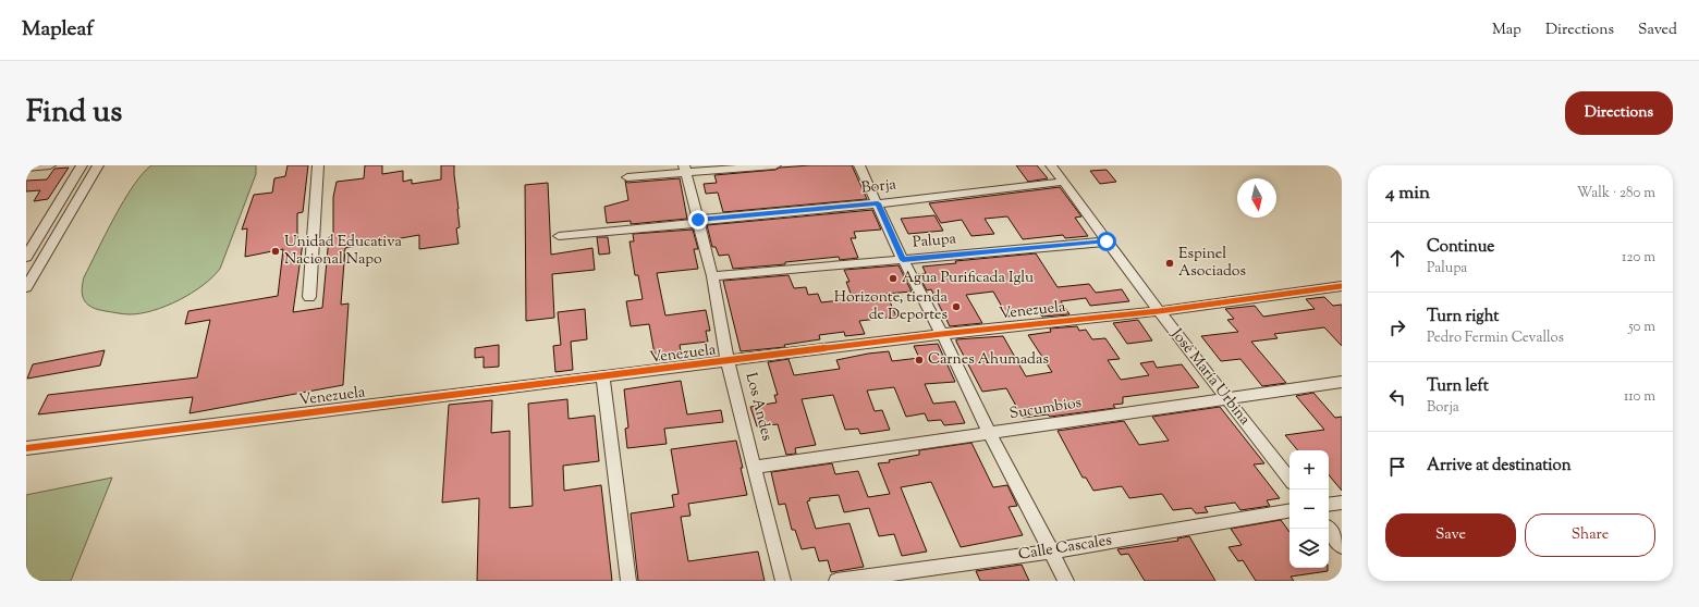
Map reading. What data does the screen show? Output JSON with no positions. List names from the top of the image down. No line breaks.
{"streets":{"street":["Borja","Palupa","Venezuela","José María Urbina","Los Andes","Sucumbios","Calle Cascales"]},"crossings":[["Borja","José María Urbina"],["Borja","Los Andes"],["Palupa","José María Urbina"],["Palupa","Los Andes"],["Venezuela","José María Urbina"],["Venezuela","Los Andes"],["José María Urbina","Sucumbios"],["Los Andes","Sucumbios"]],"places":["Unidad Educativa Nacional Napo","Espinel Asociados","Agua Purificada Iglu","Horizonte, tienda de Deportes","Carnes Ahumadas"],"north":"bottom","page":{"header":"Mapleaf","nav":["Map","Directions","Saved"],"title":"Find us","buttons":["Directions",["Save","Share"]],"heading":["4 min","Walk · 280 m"],"list":[["Continue","Palupa","120 m"],["Turn right","Pedro Fermin Cevallos","50 m"],["Turn left","Borja","110 m"],"Arrive at destination"],"map_buttons":["+","−"]}}
